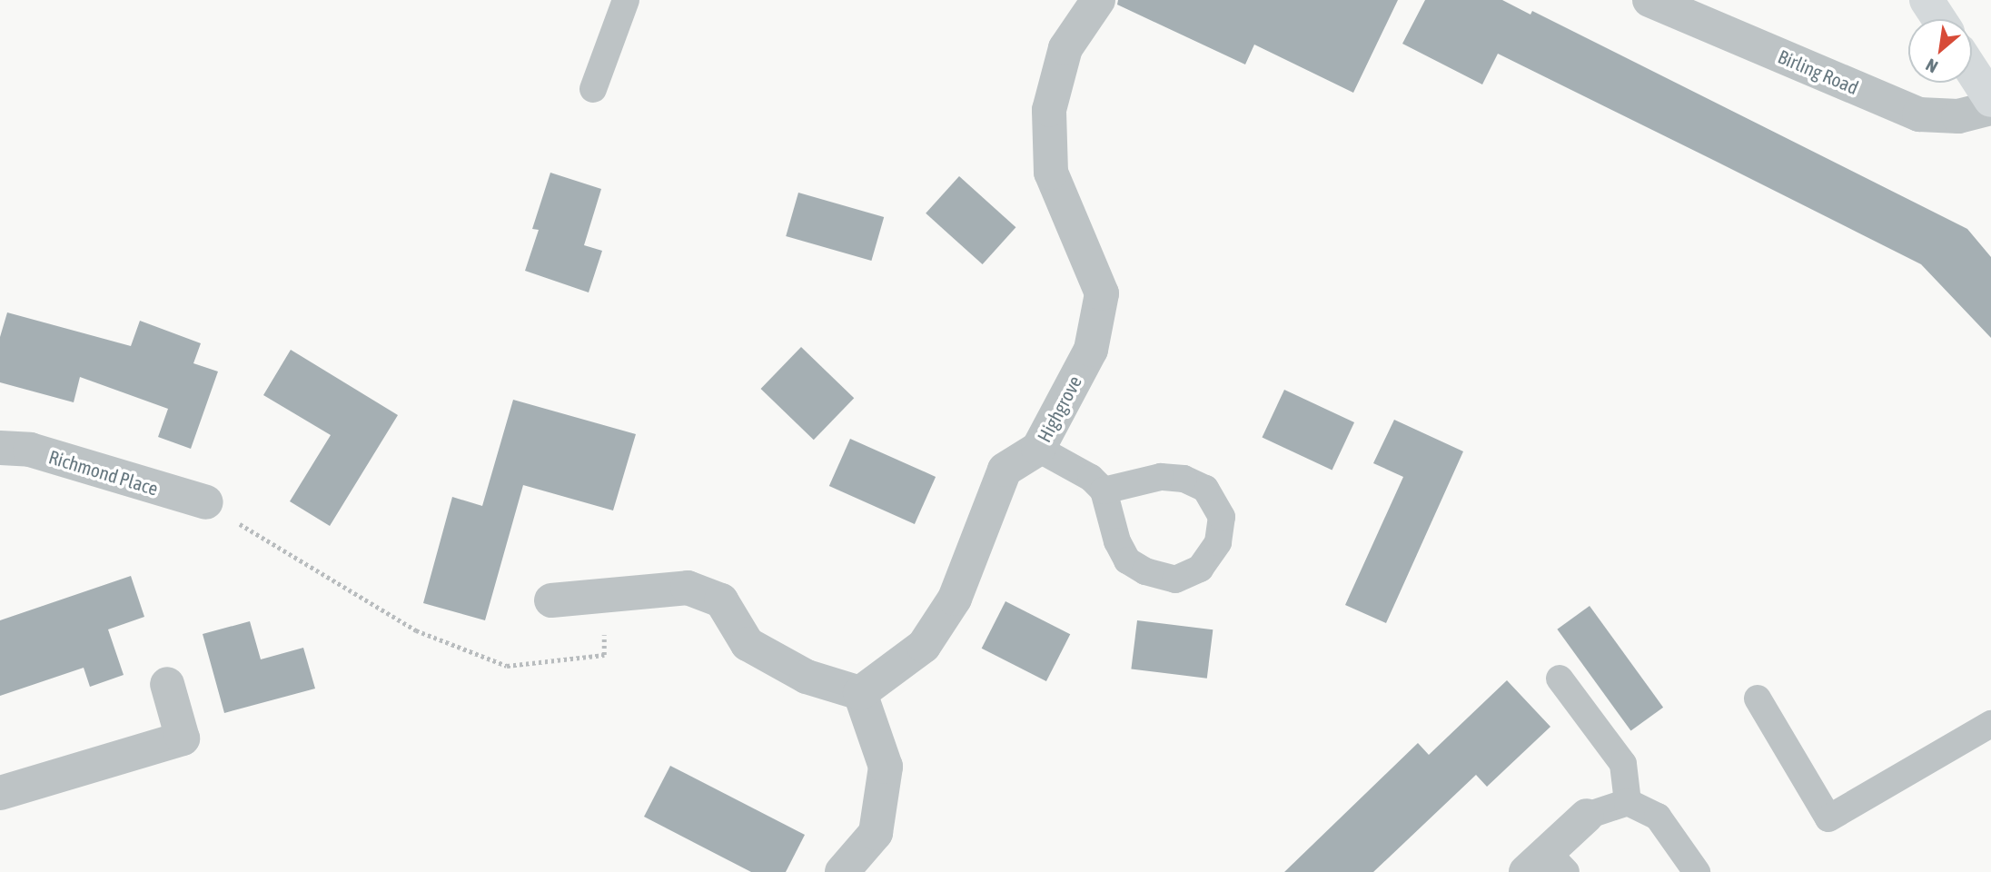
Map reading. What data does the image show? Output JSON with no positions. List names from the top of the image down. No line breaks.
{"streets":{"street":["Birling Road","Highgrove","Richmond Place"]},"north":"bottom left"}
